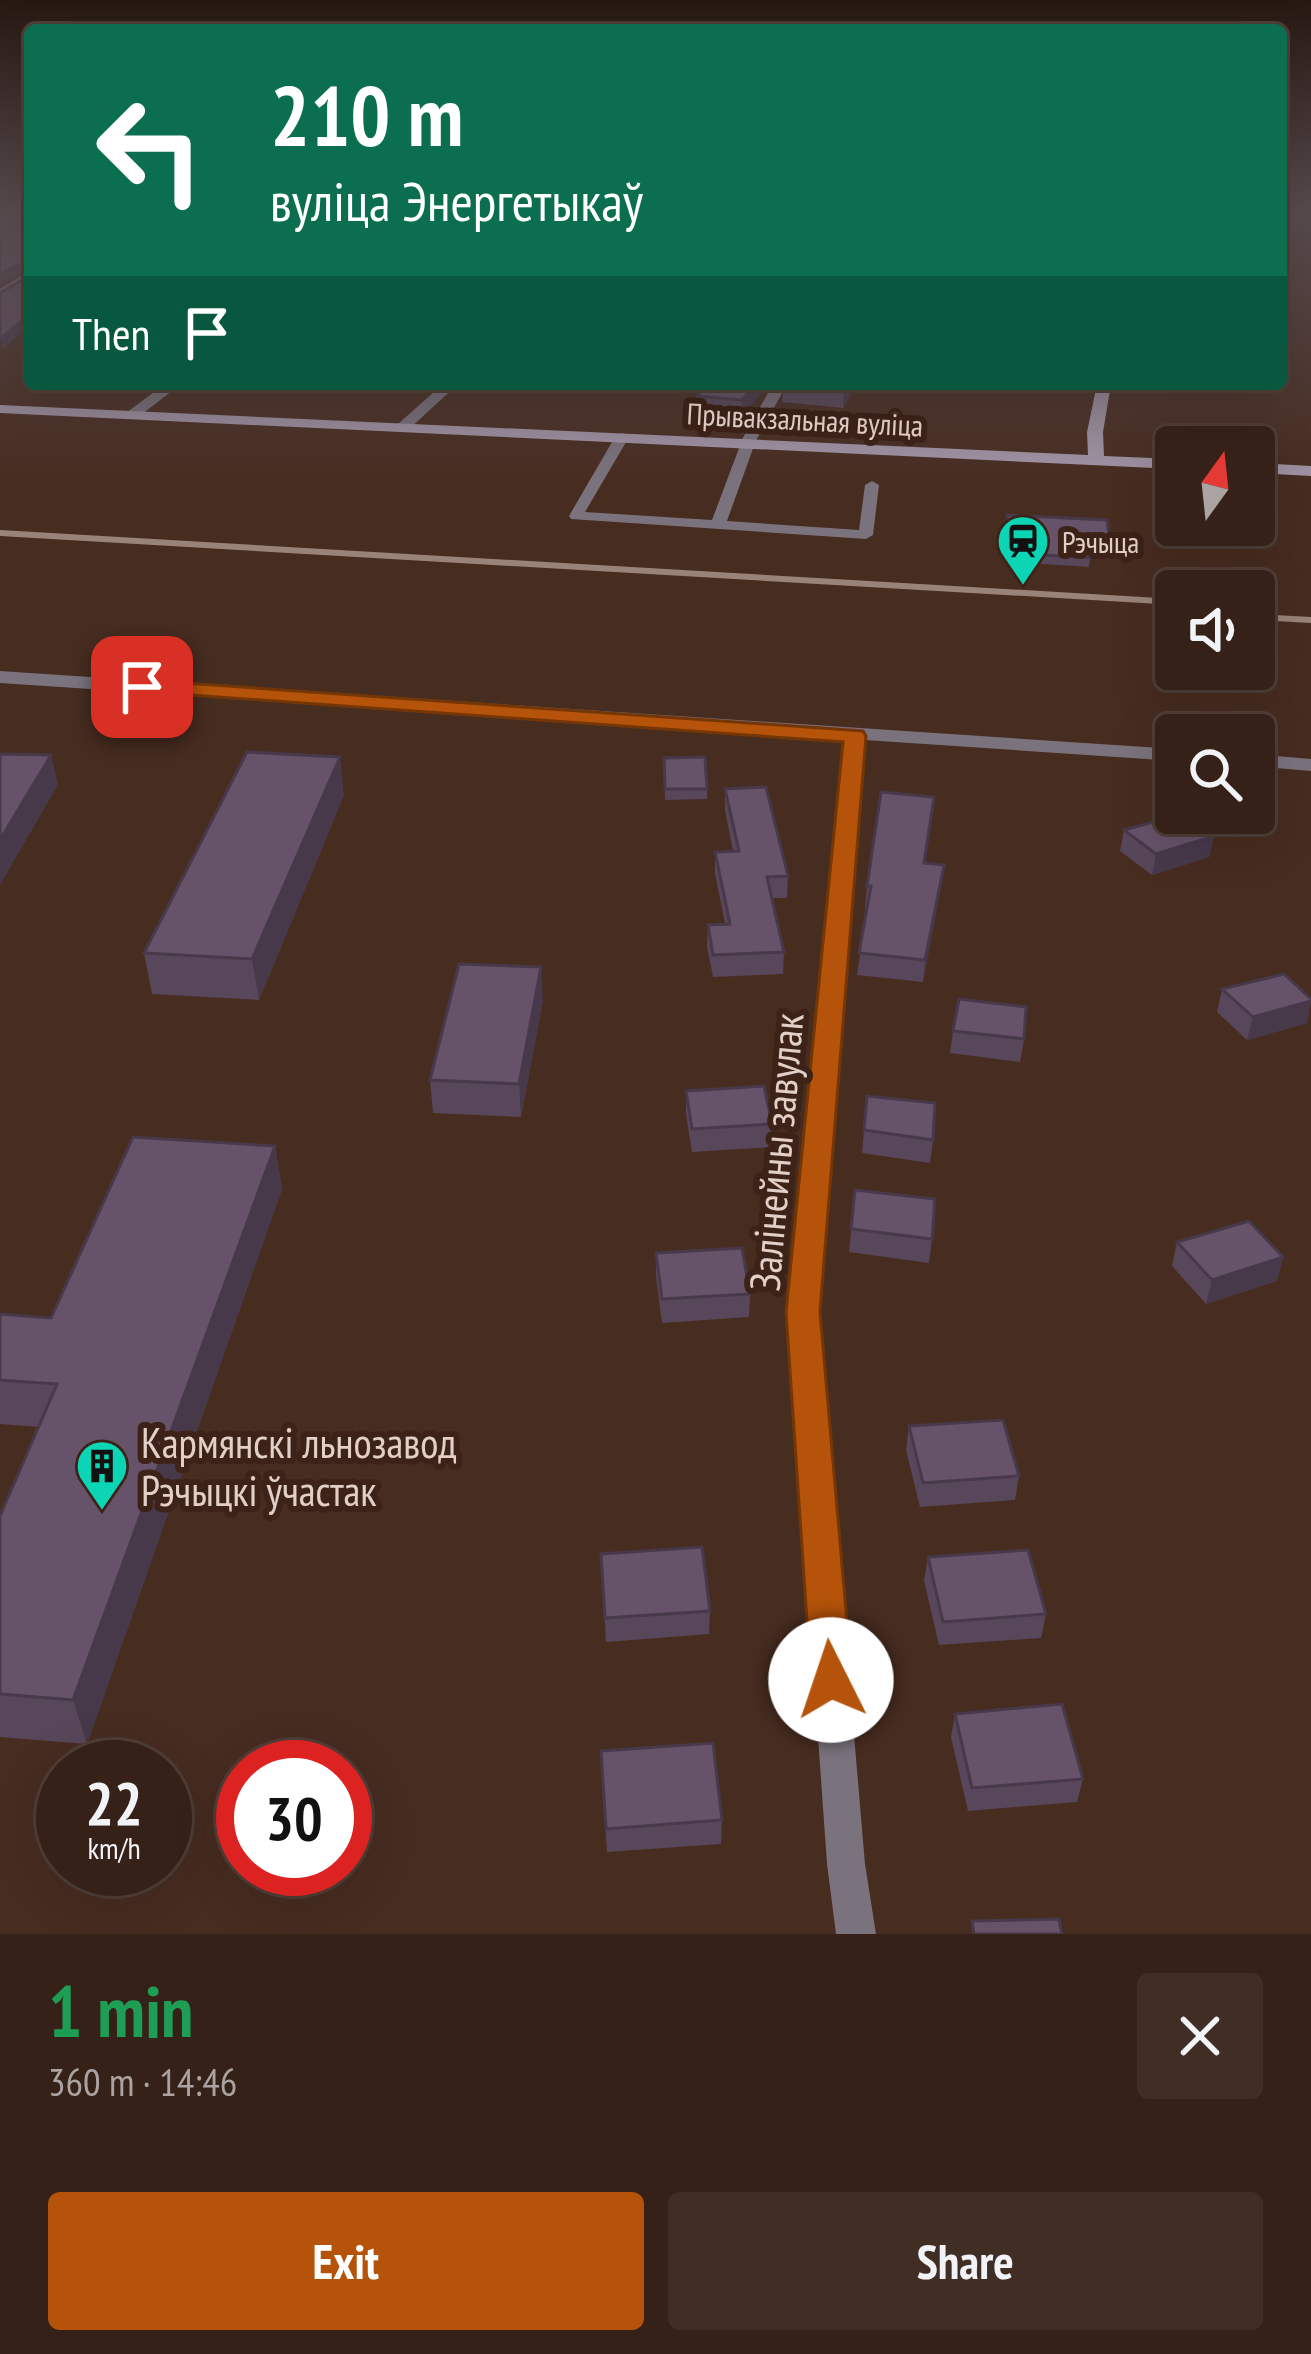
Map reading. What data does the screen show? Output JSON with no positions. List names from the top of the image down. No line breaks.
{"streets":{"main road":["Прывакзальная вуліца"],"street":["Залінейны завулак"]},"places":{"station":["Рэчыца"],"building":["Кармянскі льнозавод Рэчыцкі ўчастак"]},"north":"top","page":{"turn":["210 m","вуліца Энергетыкаў"],"then":"Then","speed":"22 km/h","limit":"30","heading":["1 min","360 m · 14:46"],"buttons":["Exit","Share"]}}
